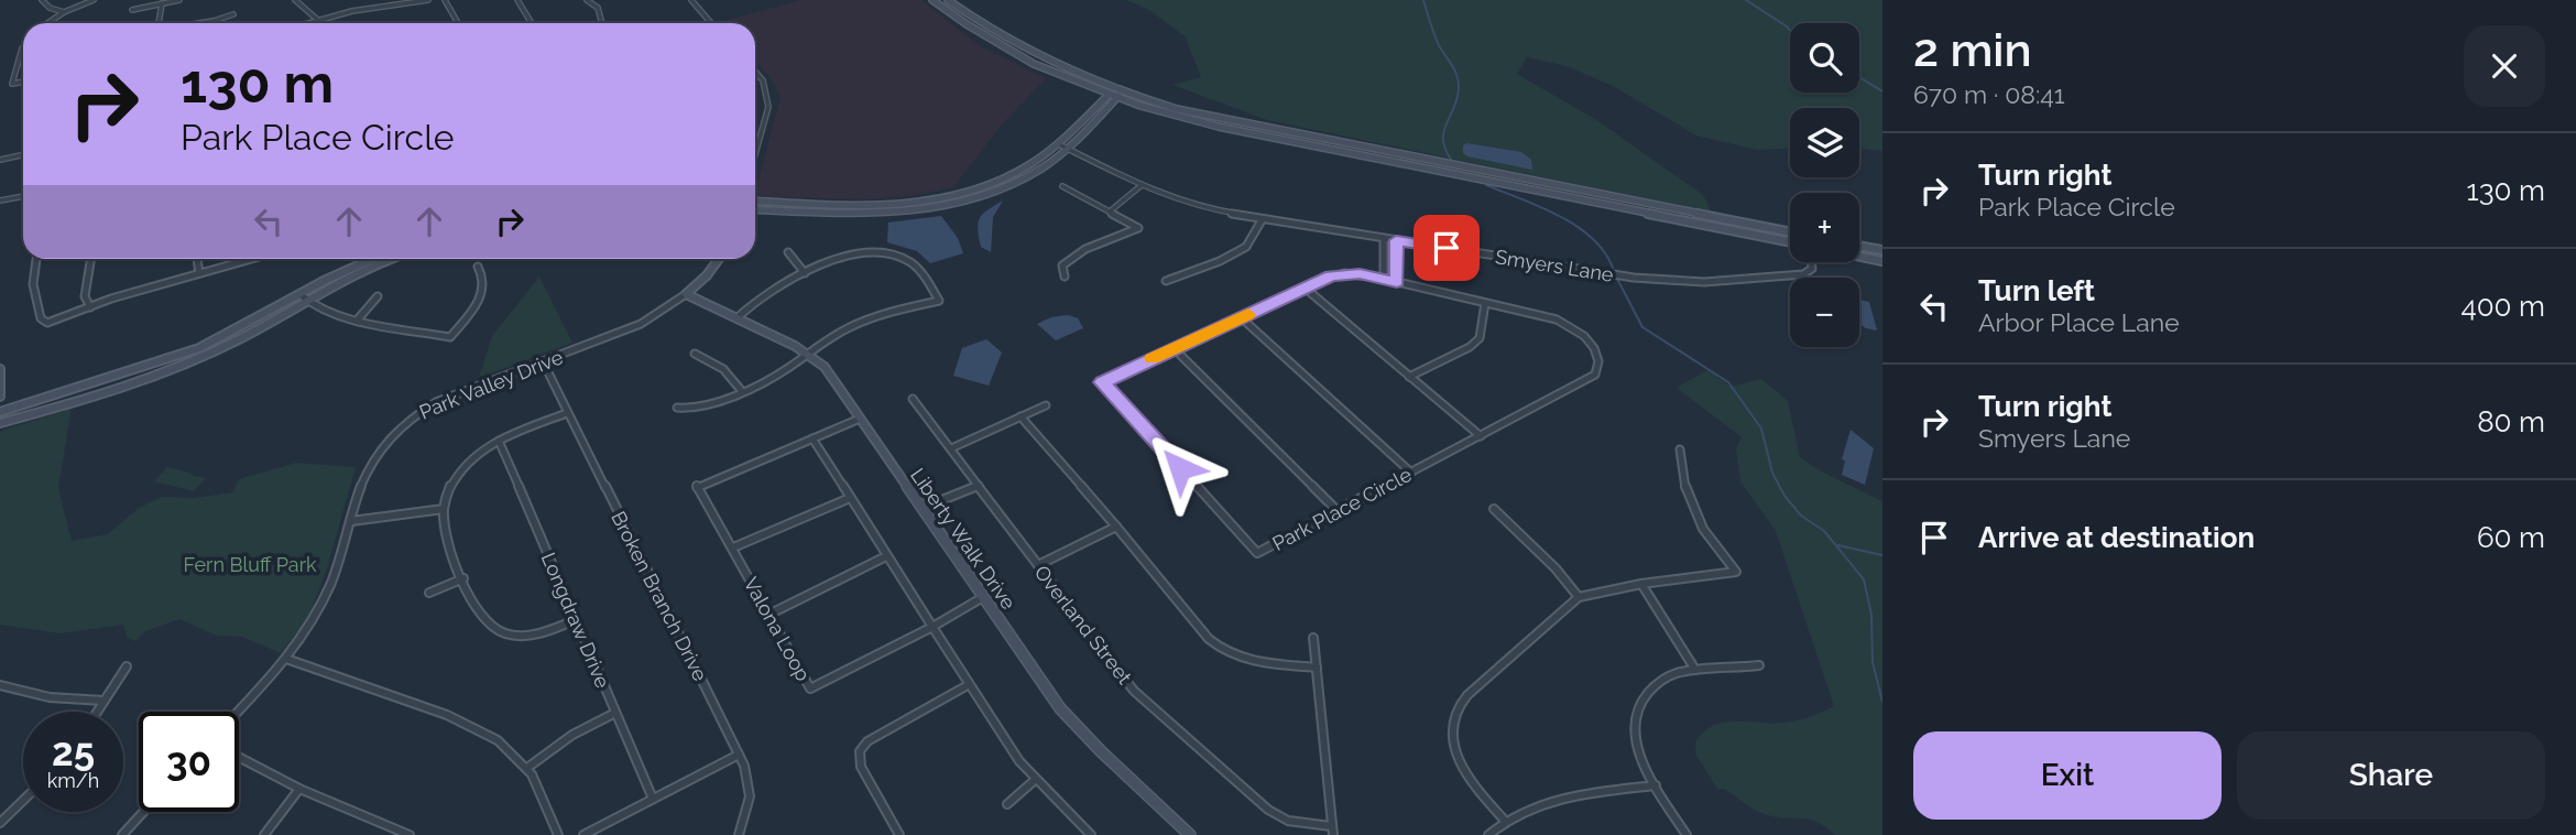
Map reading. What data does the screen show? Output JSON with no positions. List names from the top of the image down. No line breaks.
{"streets":{"street":["Smyers Lane","Park Valley Drive","Park Place Circle","Liberty Walk Drive","Broken Branch Drive","Longdraw Drive","Overland Street","Valona Loop"]},"crossings":[["Park Valley Drive","Liberty Walk Drive"],["Park Valley Drive","Broken Branch Drive"],["Liberty Walk Drive","Valona Loop"]],"parks":["Fern Bluff Park"],"page":{"heading":["2 min","670 m · 08:41"],"map_buttons":["+","−"],"turn":["130 m","Park Place Circle"],"list":[{"name":"Turn right","note":"Park Place Circle","value":"130 m"},{"name":"Turn left","note":"Arbor Place Lane","value":"400 m"},{"name":"Turn right","note":"Smyers Lane","value":"80 m"},{"name":"Arrive at destination","value":"60 m"}],"speed":"25 km/h","limit":"30","buttons":["Exit","Share"]}}
